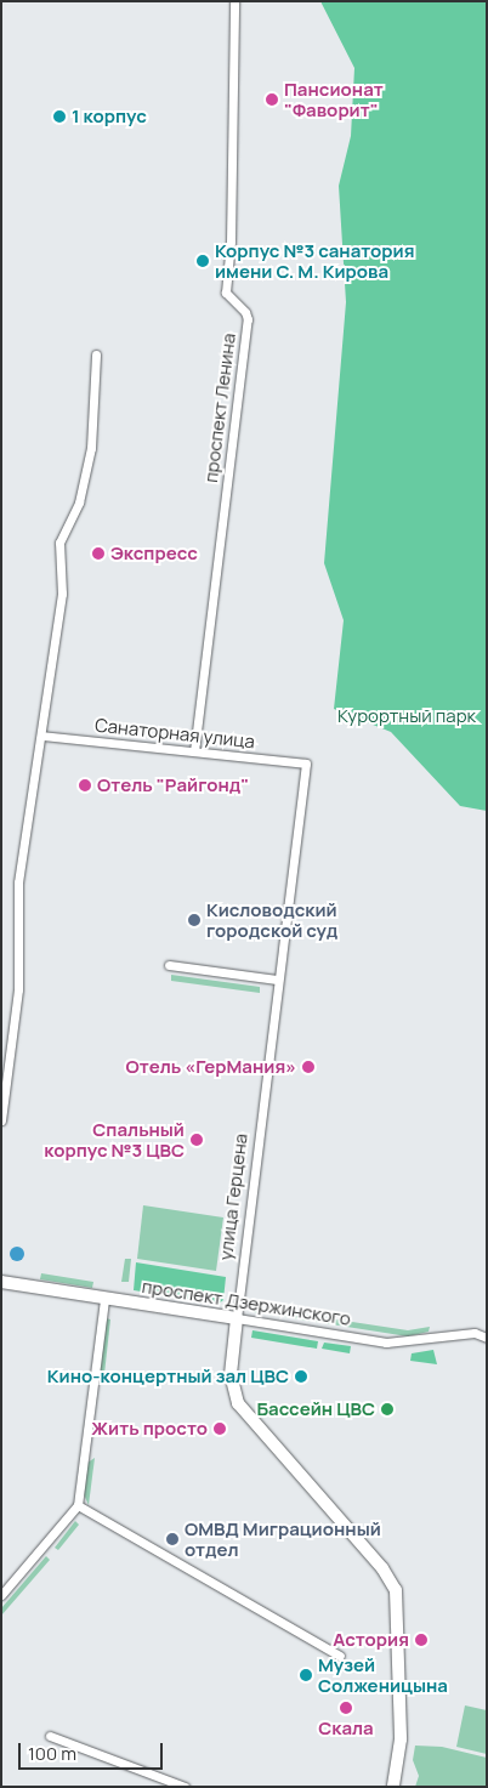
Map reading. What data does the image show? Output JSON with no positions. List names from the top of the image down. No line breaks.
{"streets":{"main road":["улица Герцена","проспект Дзержинского"],"street":["проспект Ленина","Санаторная улица"]},"crossings":[["проспект Ленина","Санаторная улица"],["Санаторная улица","улица Герцена"],["улица Герцена","проспект Дзержинского"]],"parks":["Курортный парк"],"places":["Пансионат \"Фаворит\"","1 корпус","Корпус №3 санатория имени С. М. Кирова","Экспресс","Отель \"Райгонд\"","Кисловодский городской суд","Отель «ГерМания»","Спальный корпус №3 ЦВС","Кино-концертный зал ЦВС","Бассейн ЦВС","Жить просто","ОМВД Миграционный отдел","Астория","Музей Солженицына","Скала"],"scale_bar":"100 m"}
